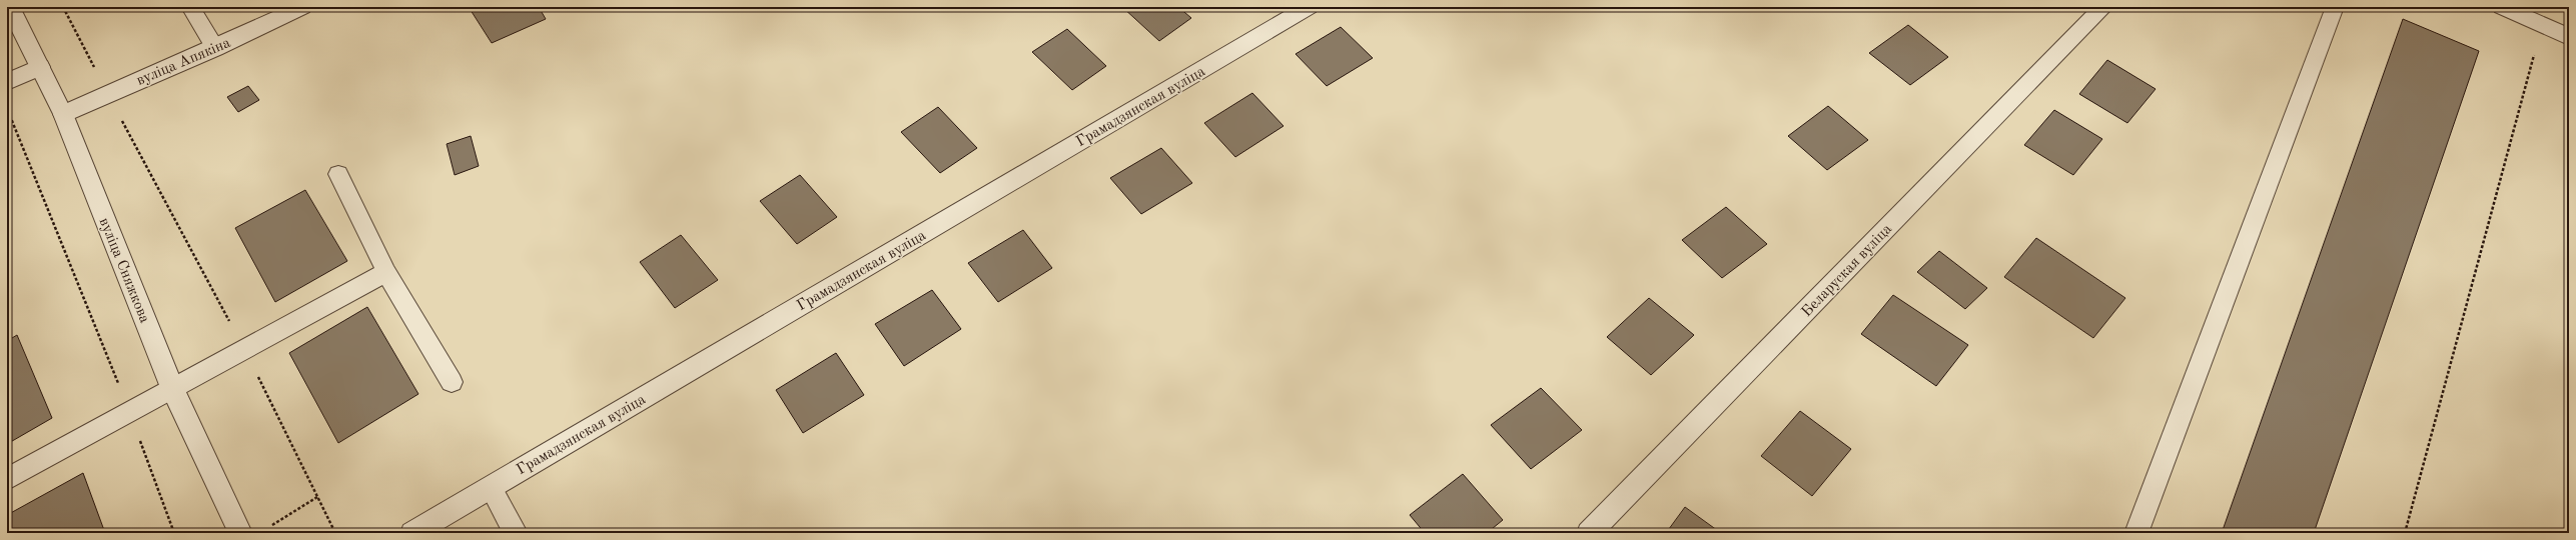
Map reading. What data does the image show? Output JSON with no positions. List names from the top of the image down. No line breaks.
{"streets":{"street":["вуліца Апякіна","Грамадзянская вуліца","вуліца Сняжкова","Беларуская вуліца"]},"crossings":[["вуліца Апякіна","вуліца Сняжкова"]]}
